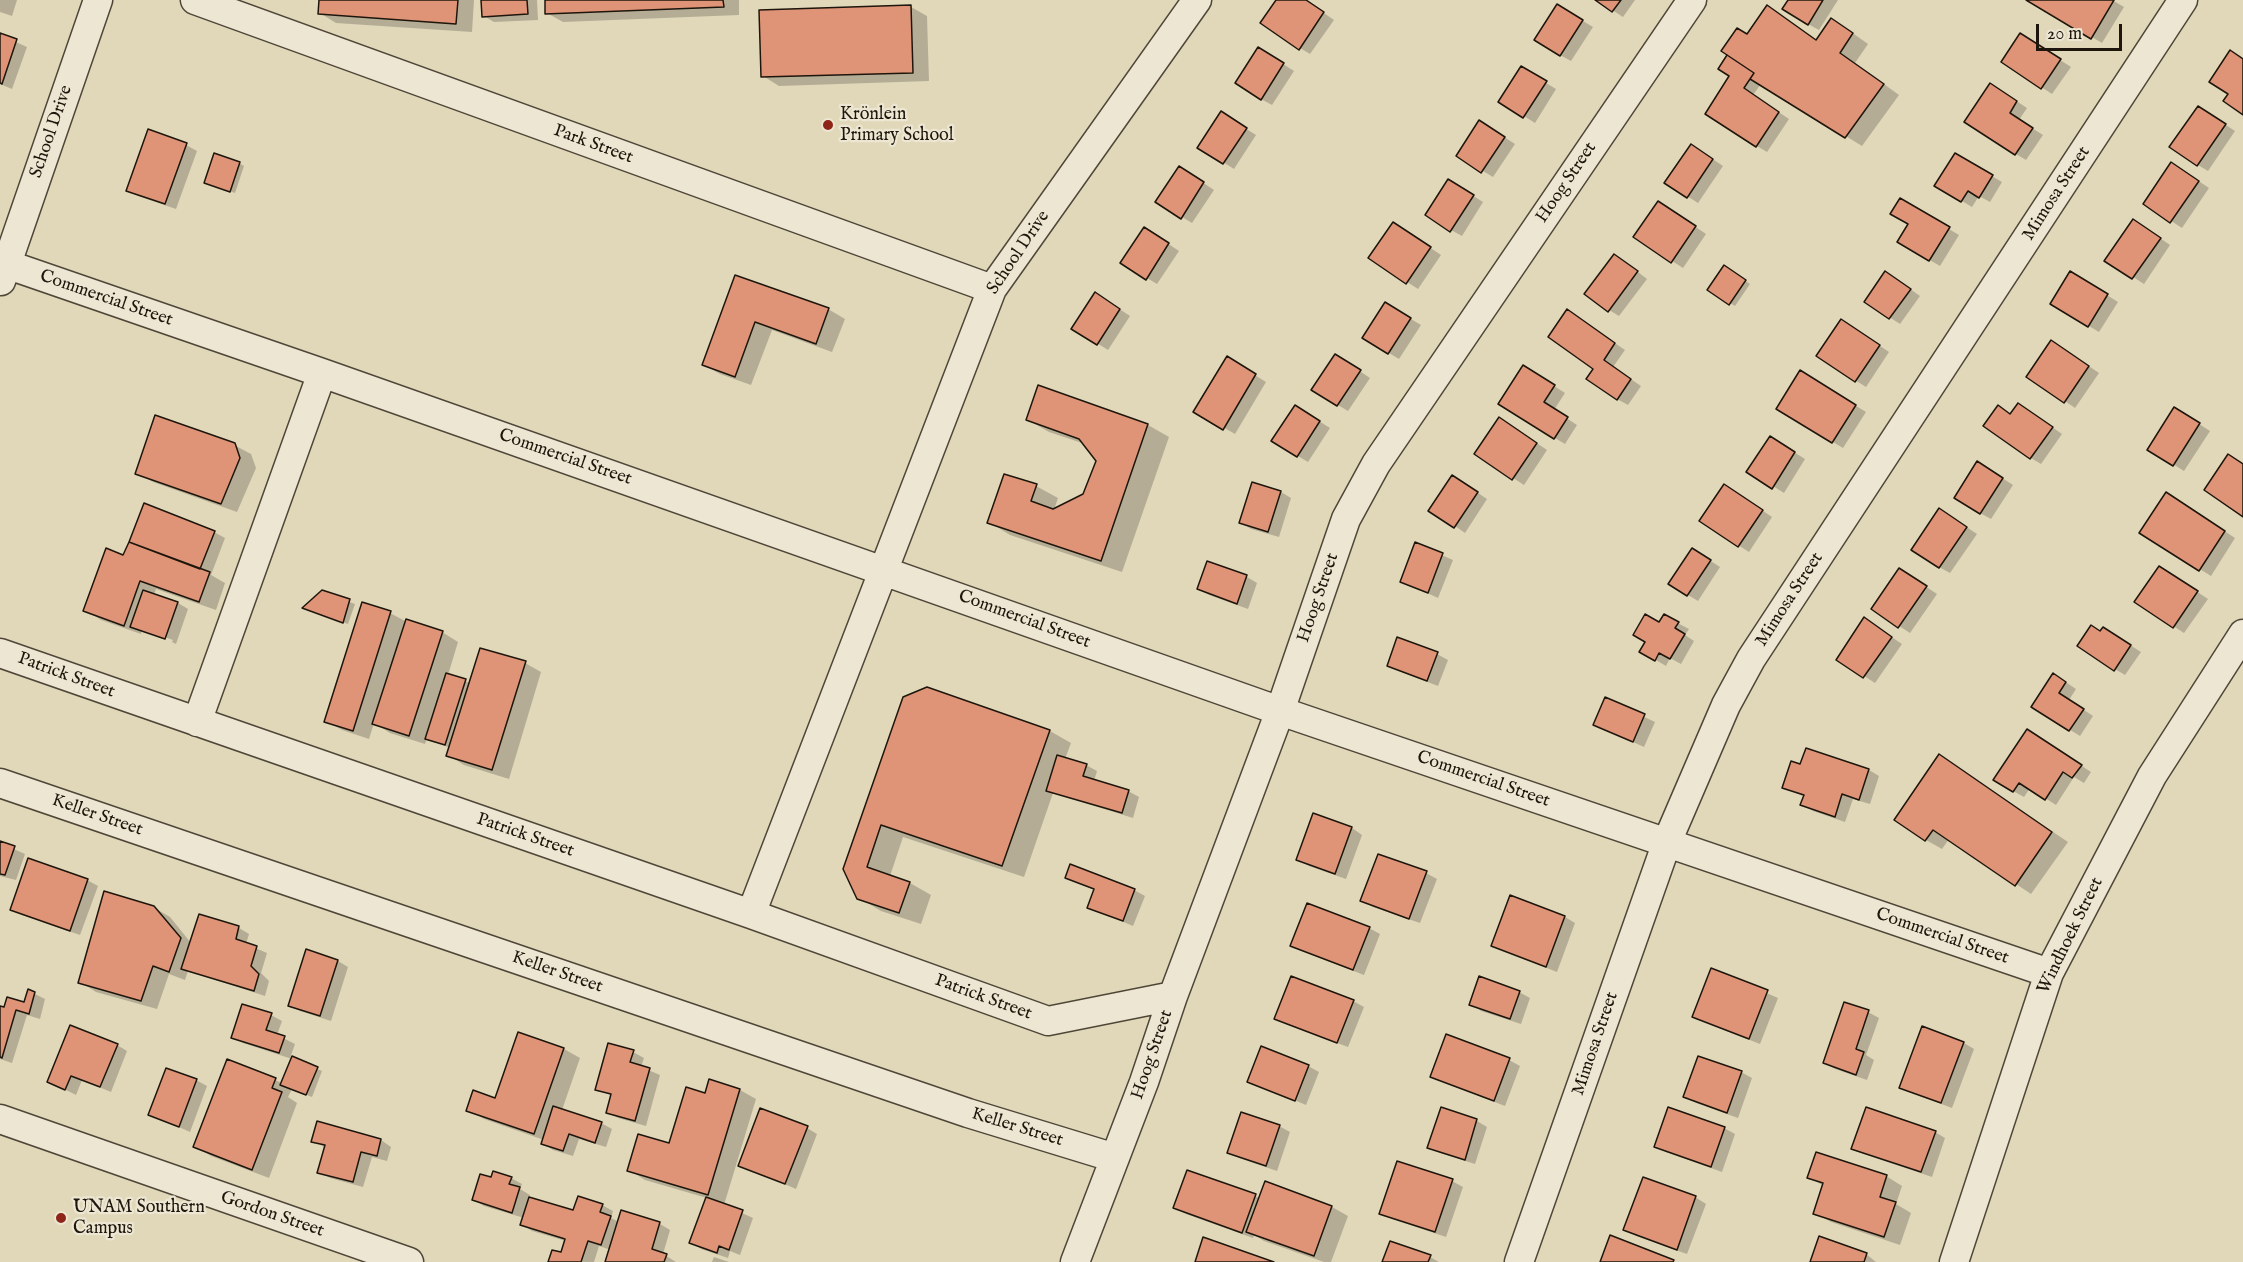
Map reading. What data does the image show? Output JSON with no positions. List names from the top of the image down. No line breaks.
{"streets":{"street":["School Drive","Park Street","Hoog Street","Mimosa Street","Commercial Street","Patrick Street","Keller Street","Windhoek Street","Gordon Street"]},"crossings":[["School Drive","Park Street"],["School Drive","Commercial Street"],["School Drive","Patrick Street"],["Hoog Street","Commercial Street"],["Hoog Street","Patrick Street"],["Hoog Street","Keller Street"],["Mimosa Street","Commercial Street"],["Commercial Street","Windhoek Street"]],"places":["Krönlein Primary School","UNAM Southern Campus"],"scale_bar":"20 m"}
